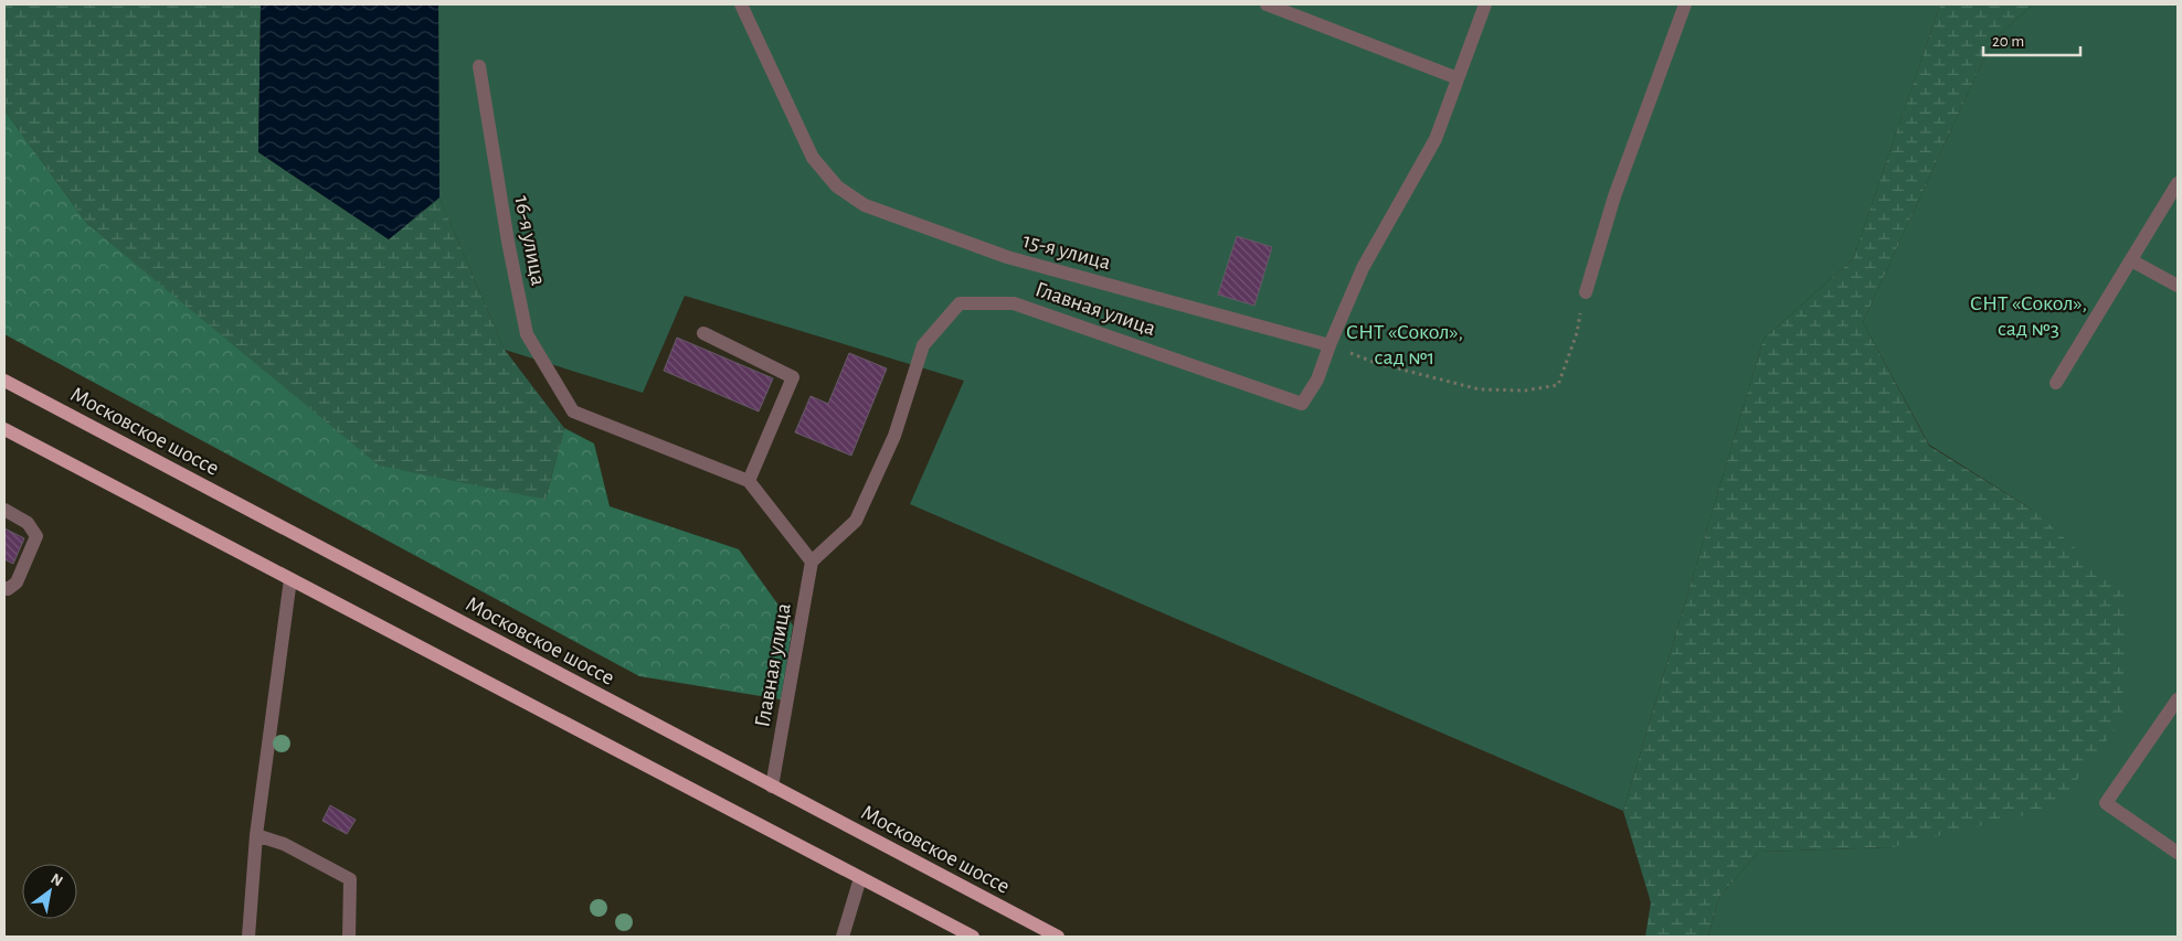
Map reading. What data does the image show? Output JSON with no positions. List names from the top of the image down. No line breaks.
{"streets":{"main road":["Московское шоссе"],"street":["16-я улица","15-я улица","Главная улица"]},"crossings":[["15-я улица","Главная улица"],["Главная улица","Московское шоссе"]],"parks":["СНТ «Сокол», сад №3","СНТ «Сокол», сад №1"],"scale_bar":"20 m","north":"top right"}
